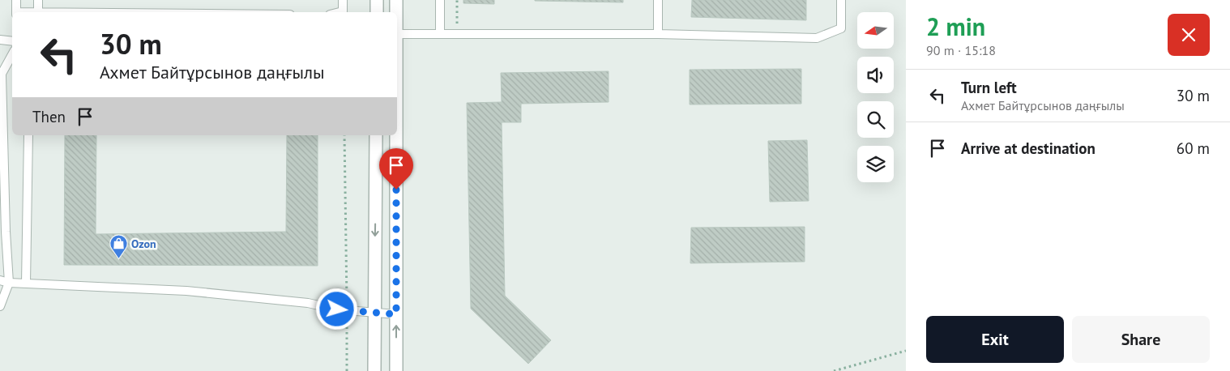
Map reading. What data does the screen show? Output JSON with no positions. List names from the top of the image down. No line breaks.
{"places":{"shop":["Ozon"]},"north":"left","page":{"heading":["2 min","90 m · 15:18"],"turn":["30 m","Ахмет Байтұрсынов даңғылы"],"list":[{"name":"Turn left","note":"Ахмет Байтұрсынов даңғылы","value":"30 m"},{"name":"Arrive at destination","value":"60 m"}],"then":"Then","buttons":["Exit","Share"]}}
